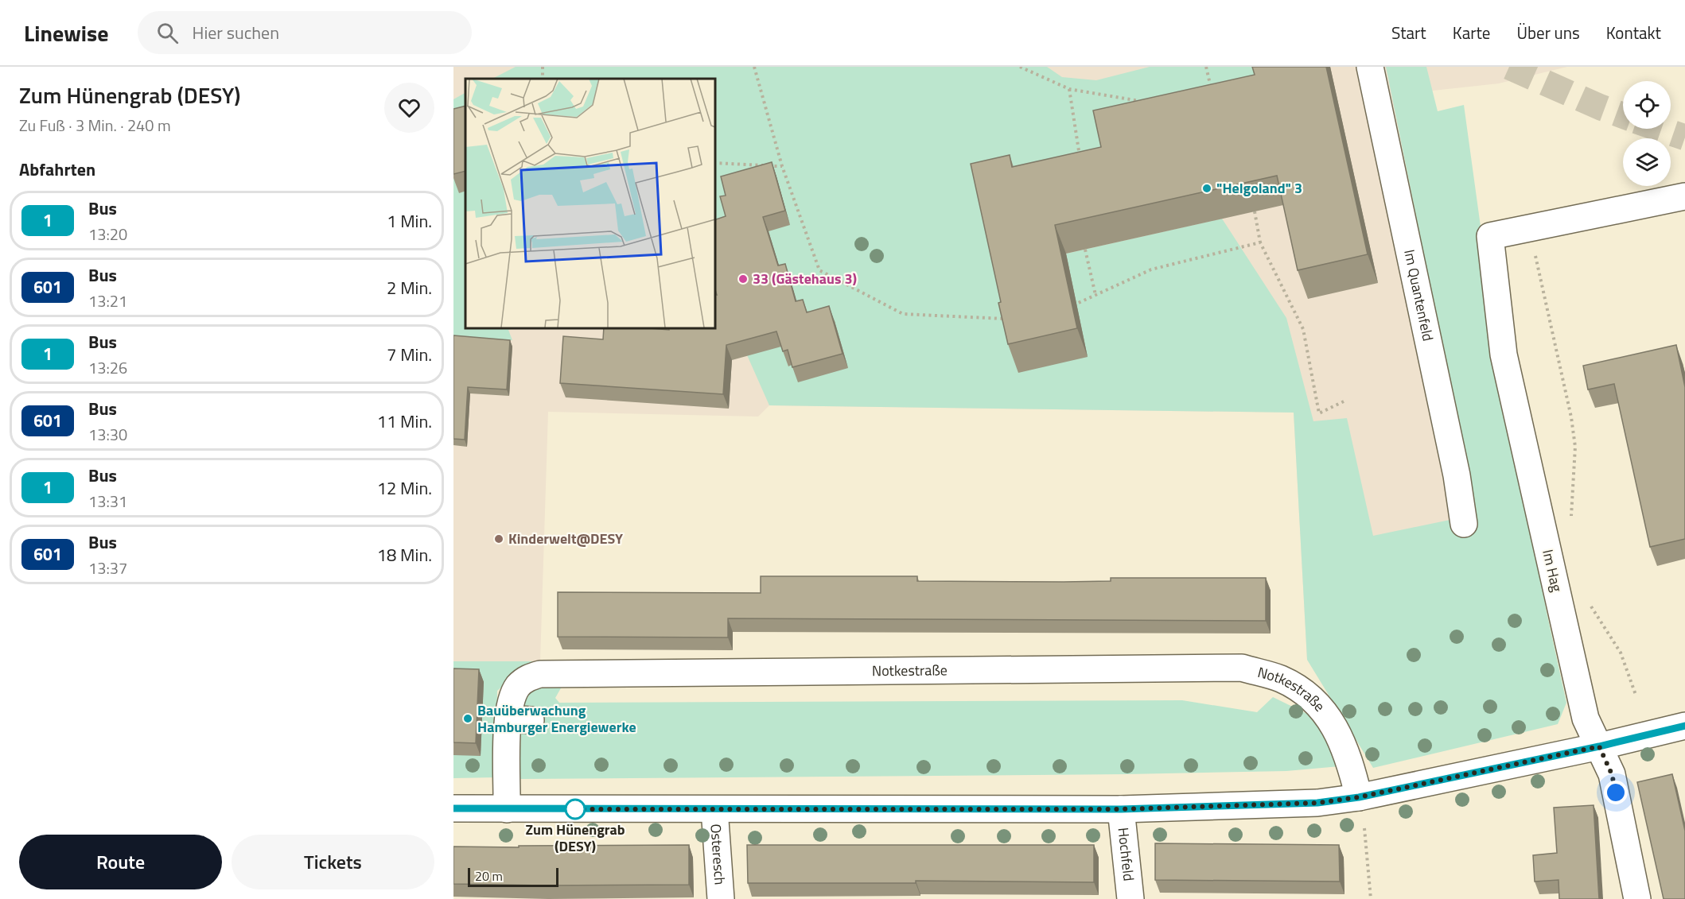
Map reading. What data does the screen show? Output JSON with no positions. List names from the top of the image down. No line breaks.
{"streets":{"street":["Im Quantenfeld","Im Hag","Notkestraße","Hochfeld","Osteresch"]},"places":["\"Helgoland\" 3","33 (Gästehaus 3)","Kinderwelt@DESY","Bauüberwachung Hamburger Energiewerke","Zum Hünengrab (DESY)"],"lines":["bus line 1"],"scale_bar":"20 m","page":{"header":"Linewise","search":"Hier suchen","nav":["Start","Karte","Über uns","Kontakt"],"heading":[["Zum Hünengrab (DESY)","Zu Fuß · 3 Min. · 240 m"],"Abfahrten"],"list":[{"mark":"1","name":"Bus","note":"13:20","value":"1 Min."},{"mark":"601","name":"Bus","note":"13:21","value":"2 Min."},{"mark":"1","name":"Bus","note":"13:26","value":"7 Min."},{"mark":"601","name":"Bus","note":"13:30","value":"11 Min."},{"mark":"1","name":"Bus","note":"13:31","value":"12 Min."},{"mark":"601","name":"Bus","note":"13:37","value":"18 Min."}],"buttons":["Route","Tickets"],"scale":"20 m"}}
